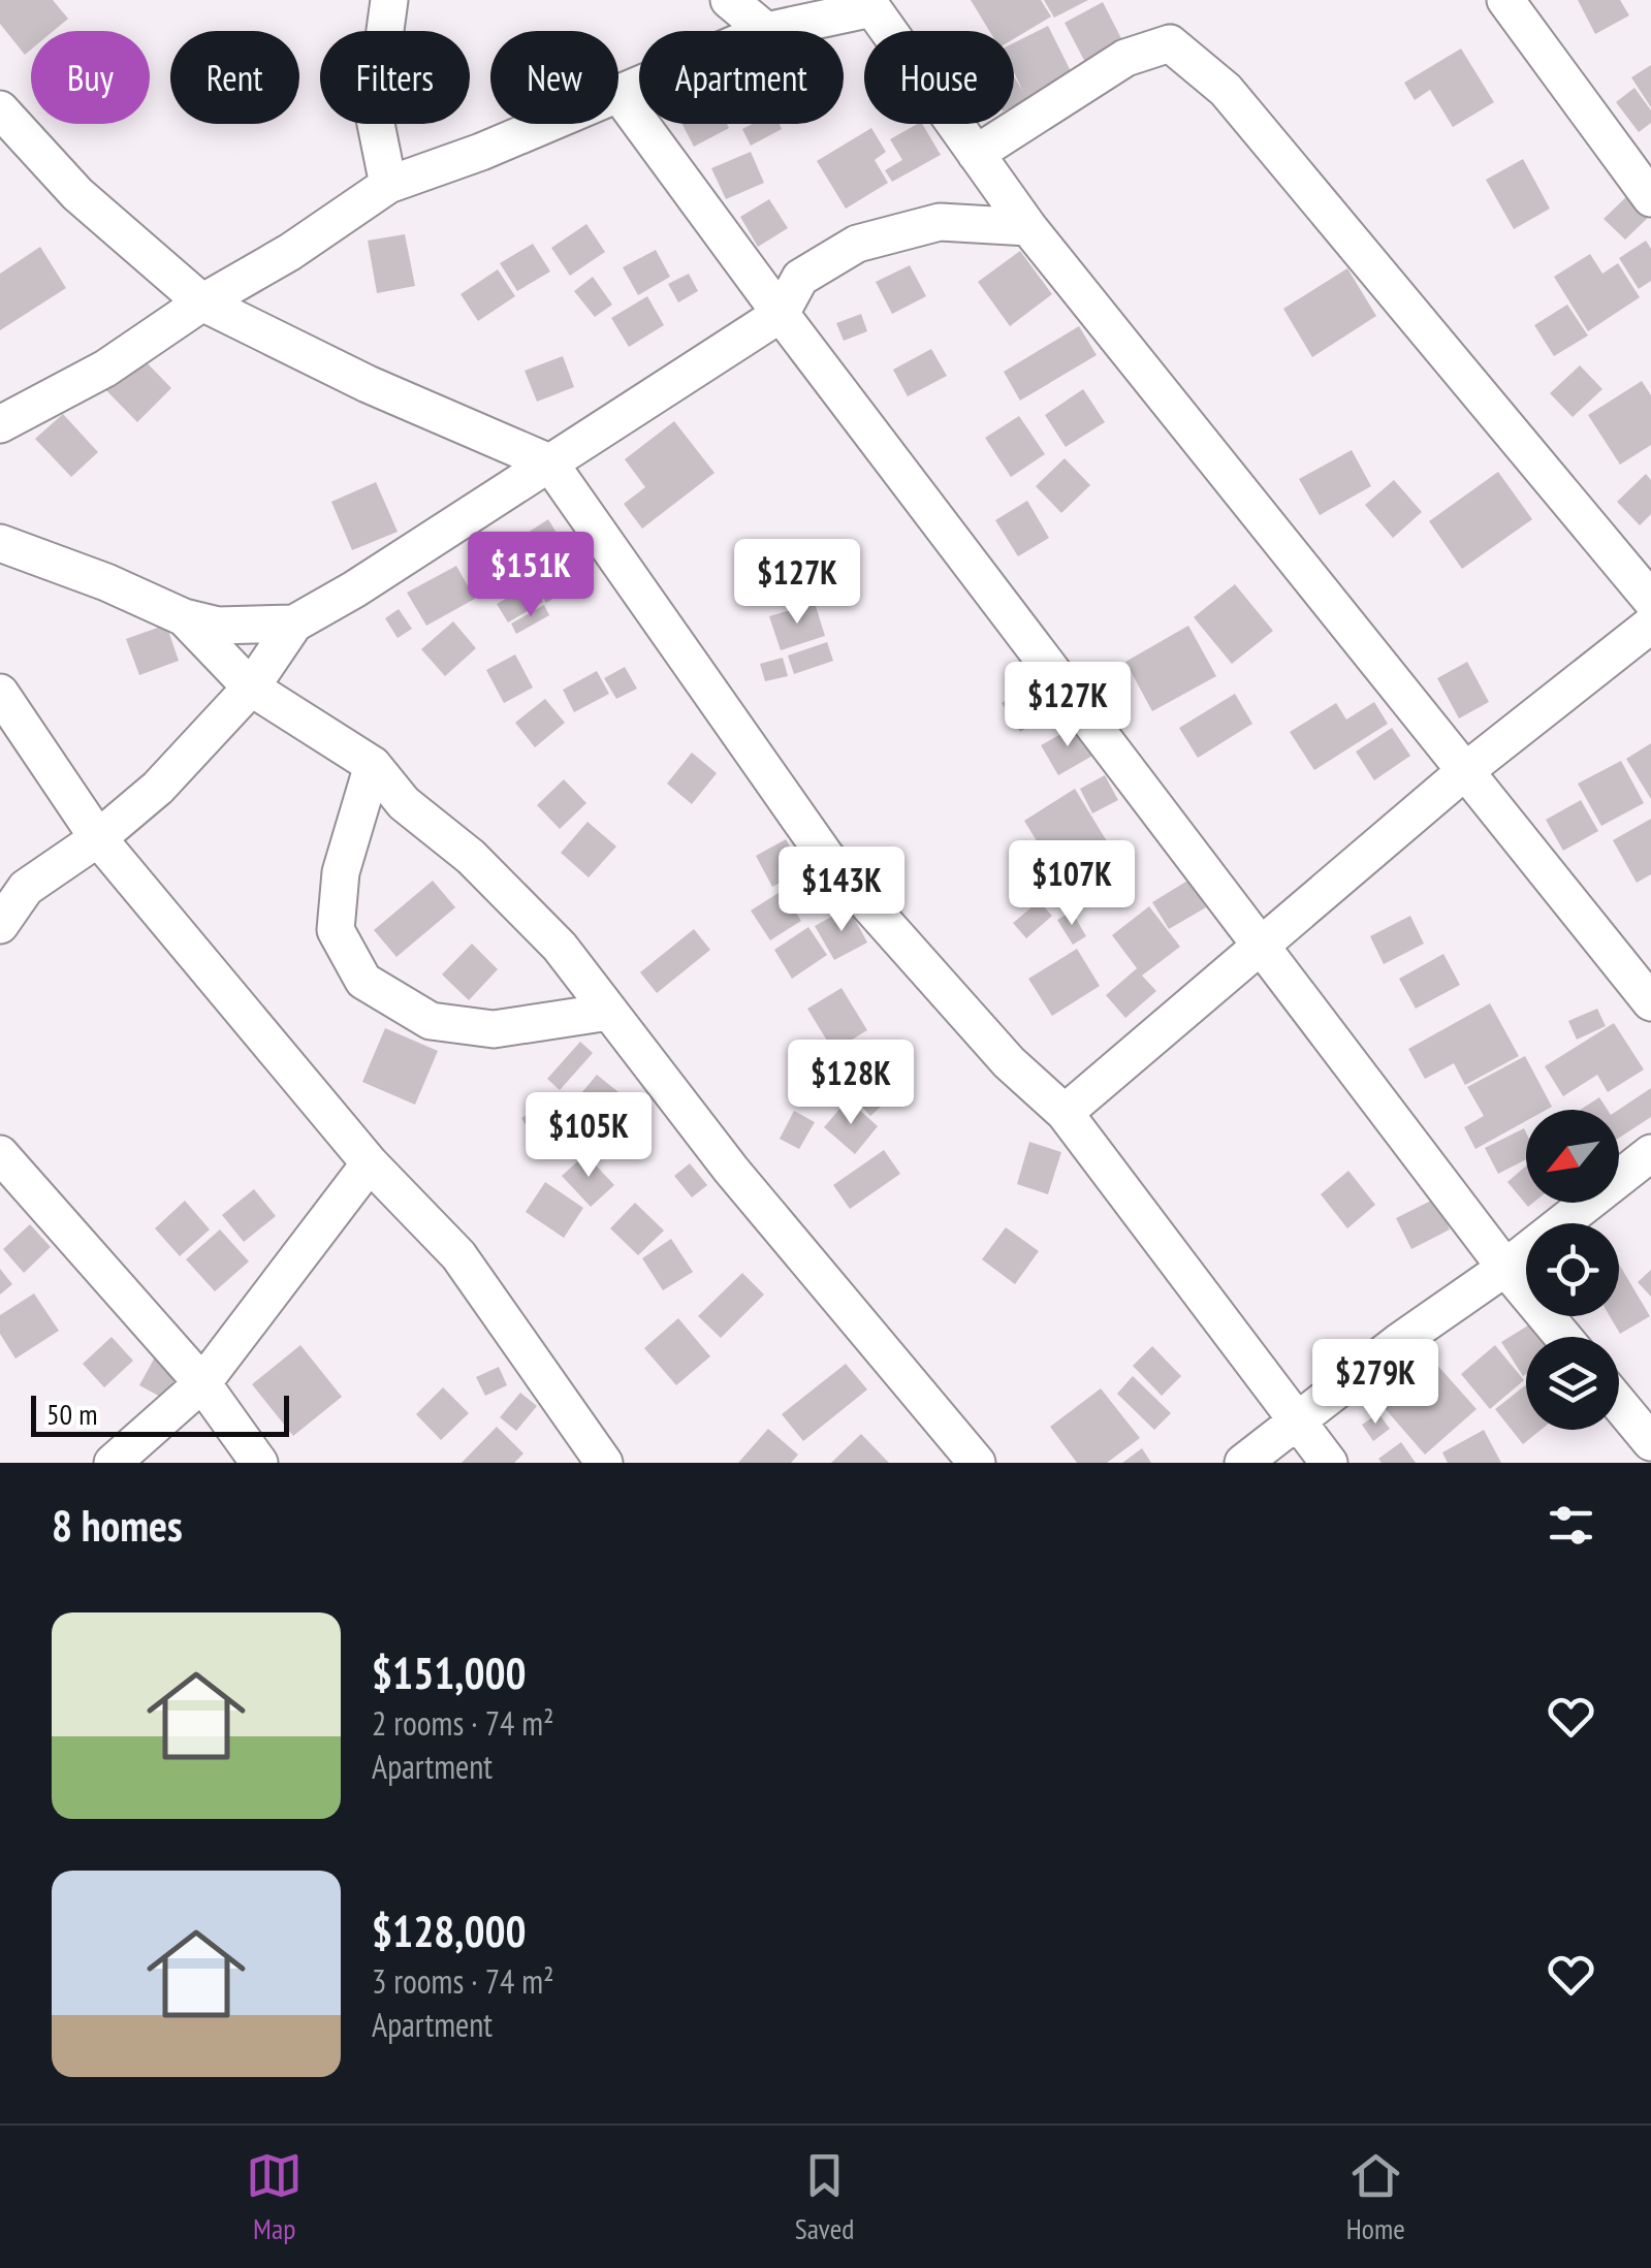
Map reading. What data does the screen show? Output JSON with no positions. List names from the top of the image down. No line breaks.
{"scale_bar":"50 m","north":"bottom left","page":{"chip":["Buy","Rent","Filters","New","Apartment","House"],"price":["$151K","$127K","$127K","$107K","$143K","$128K","$105K","$279K"],"scale":"50 m","heading":"8 homes","list":[{"name":"$151,000","note":"2 rooms · 74 m² · Apartment"},{"name":"$128,000","note":"3 rooms · 74 m² · Apartment"}],"tabs":["Map","Saved","Home"]}}
